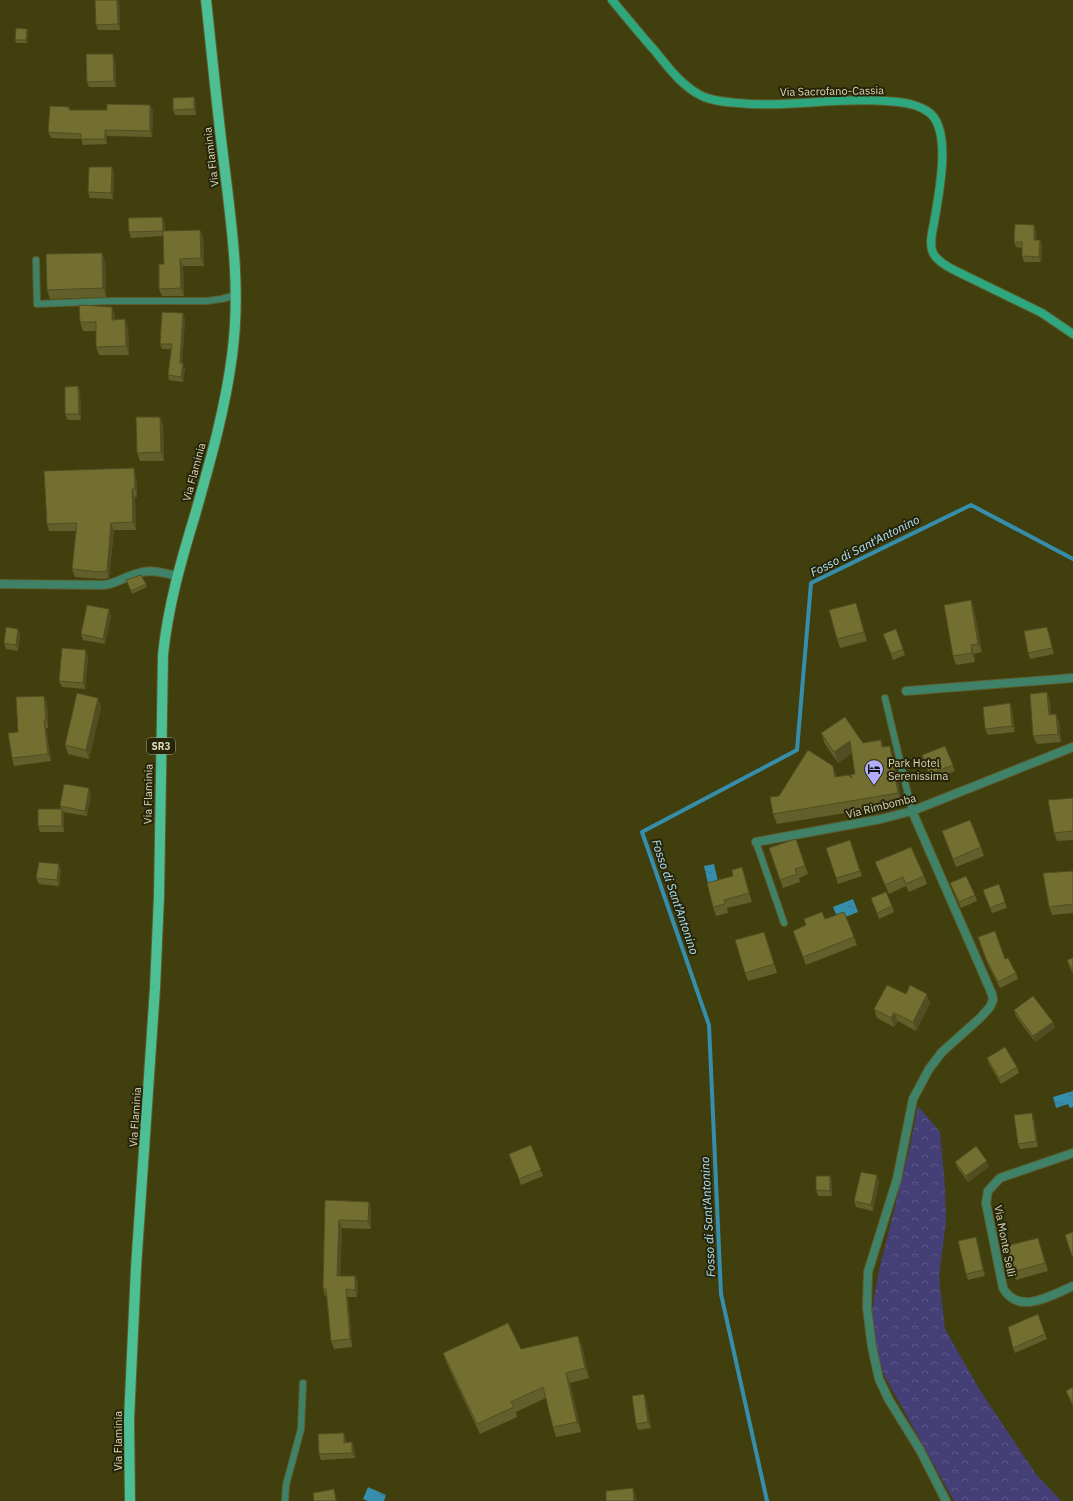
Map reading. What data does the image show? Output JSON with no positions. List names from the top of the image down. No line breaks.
{"streets":{"main road":["Via Flaminia","SR3"],"street":["Via Sacrofano-Cassia","Via Rimbomba","Via Monte Selli"]},"water":["Fosso di Sant'Antonino"],"places":{"hotel":["Park Hotel Serenissima"]}}
